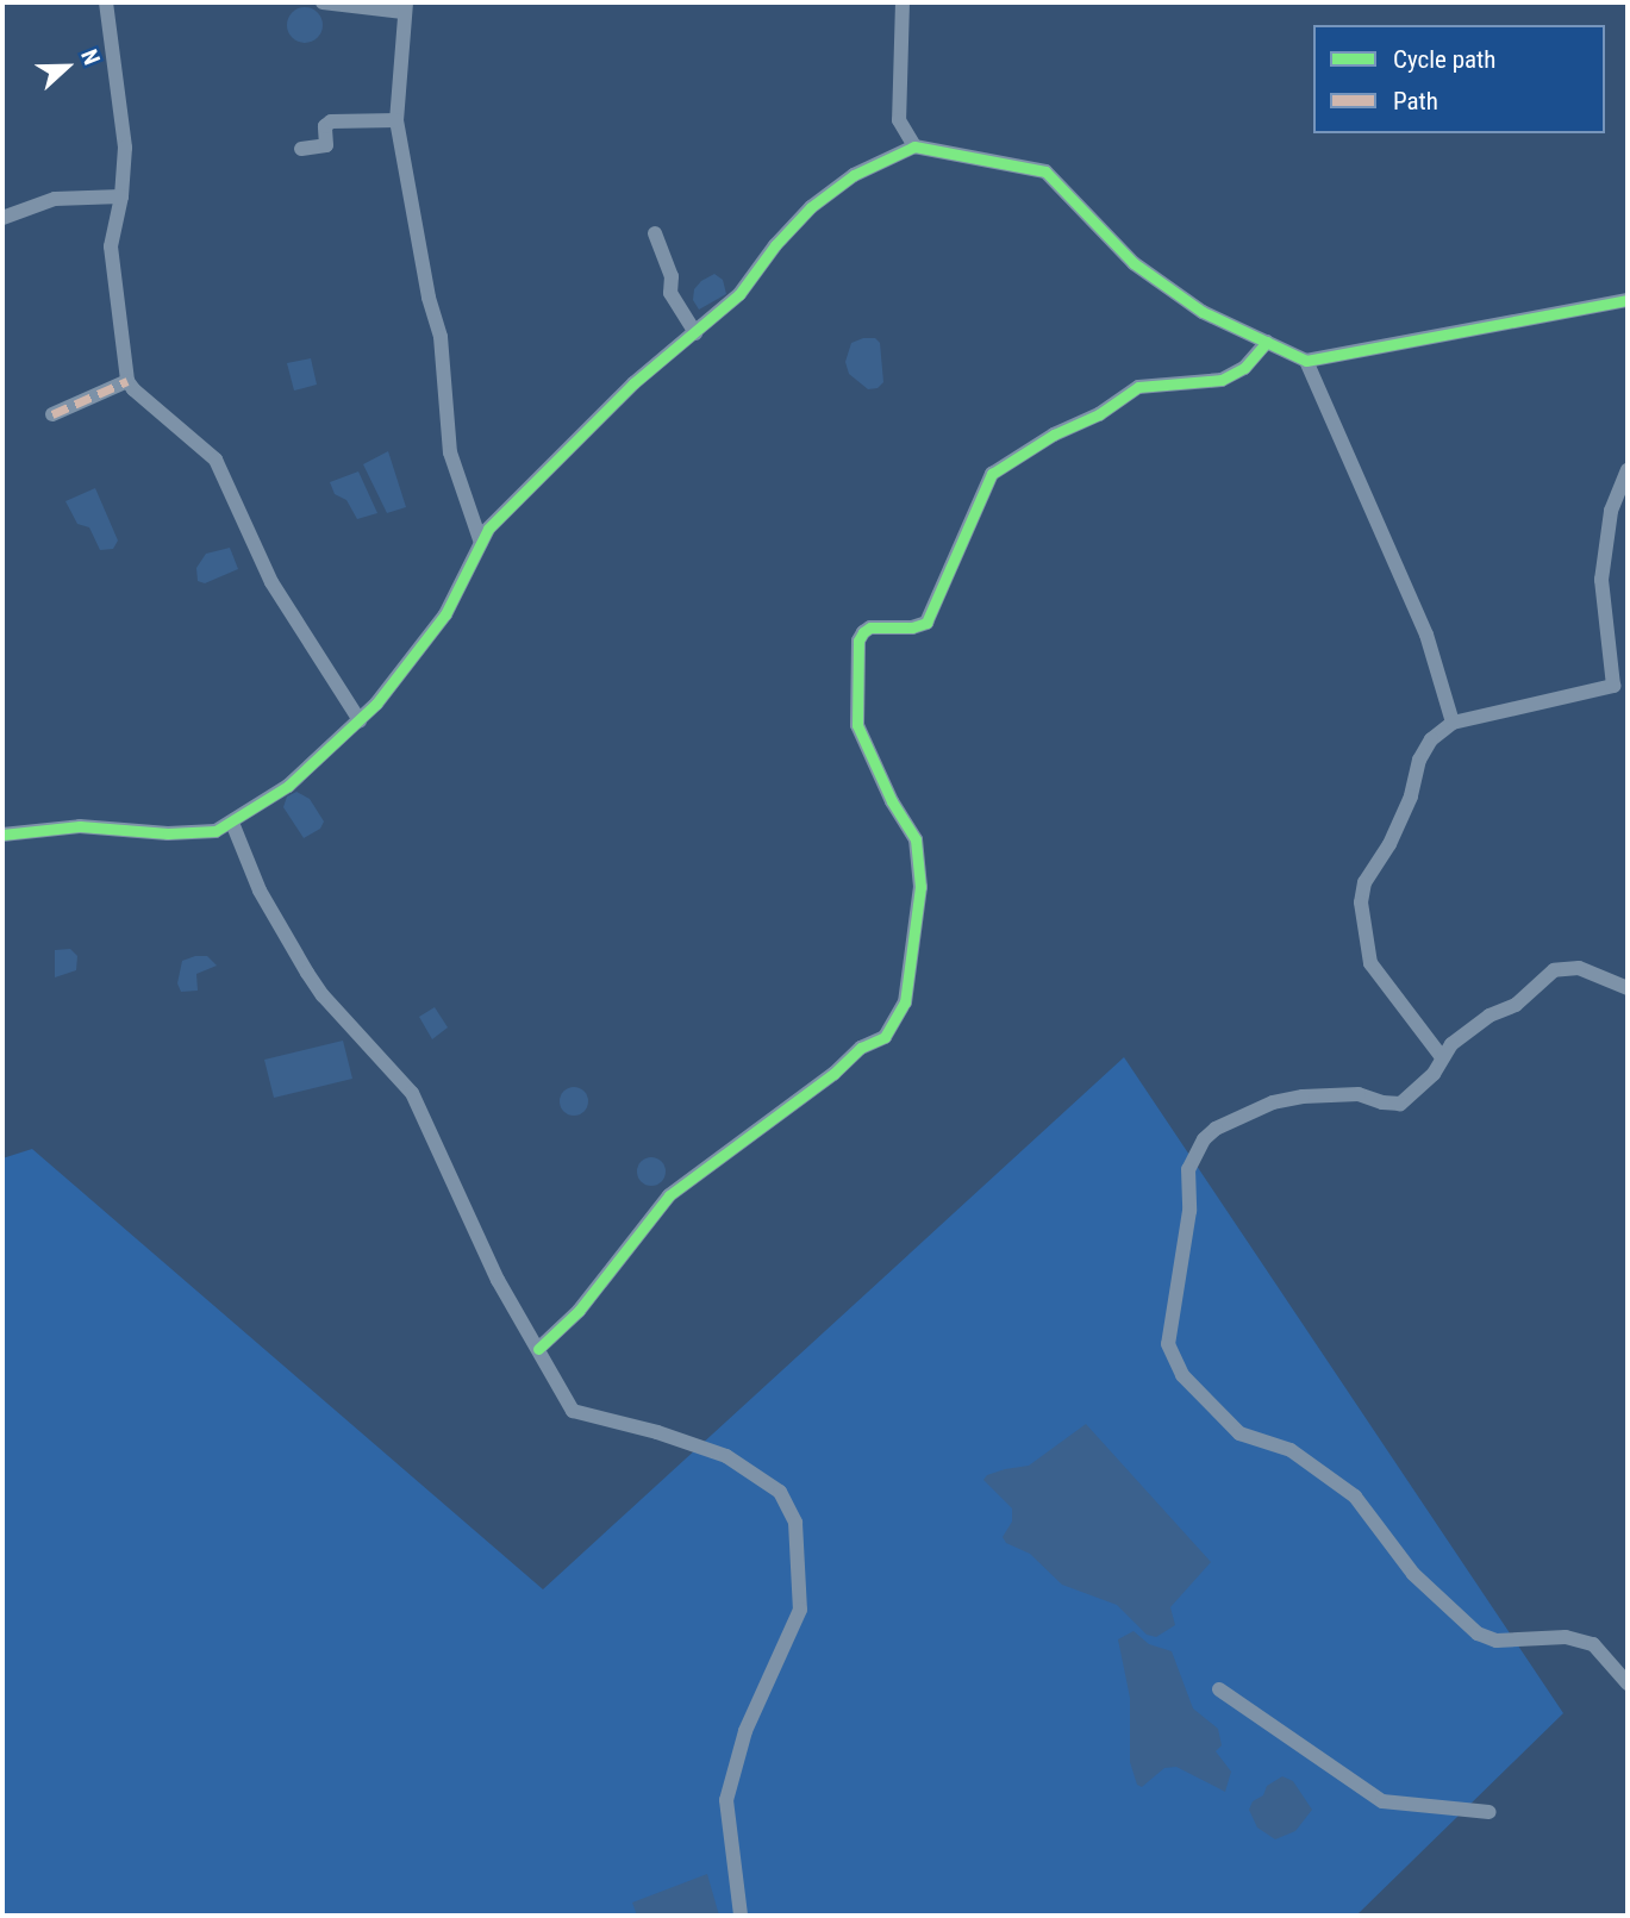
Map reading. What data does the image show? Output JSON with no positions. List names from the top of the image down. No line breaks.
{"legend":["Cycle path","Path"],"north":"right"}
